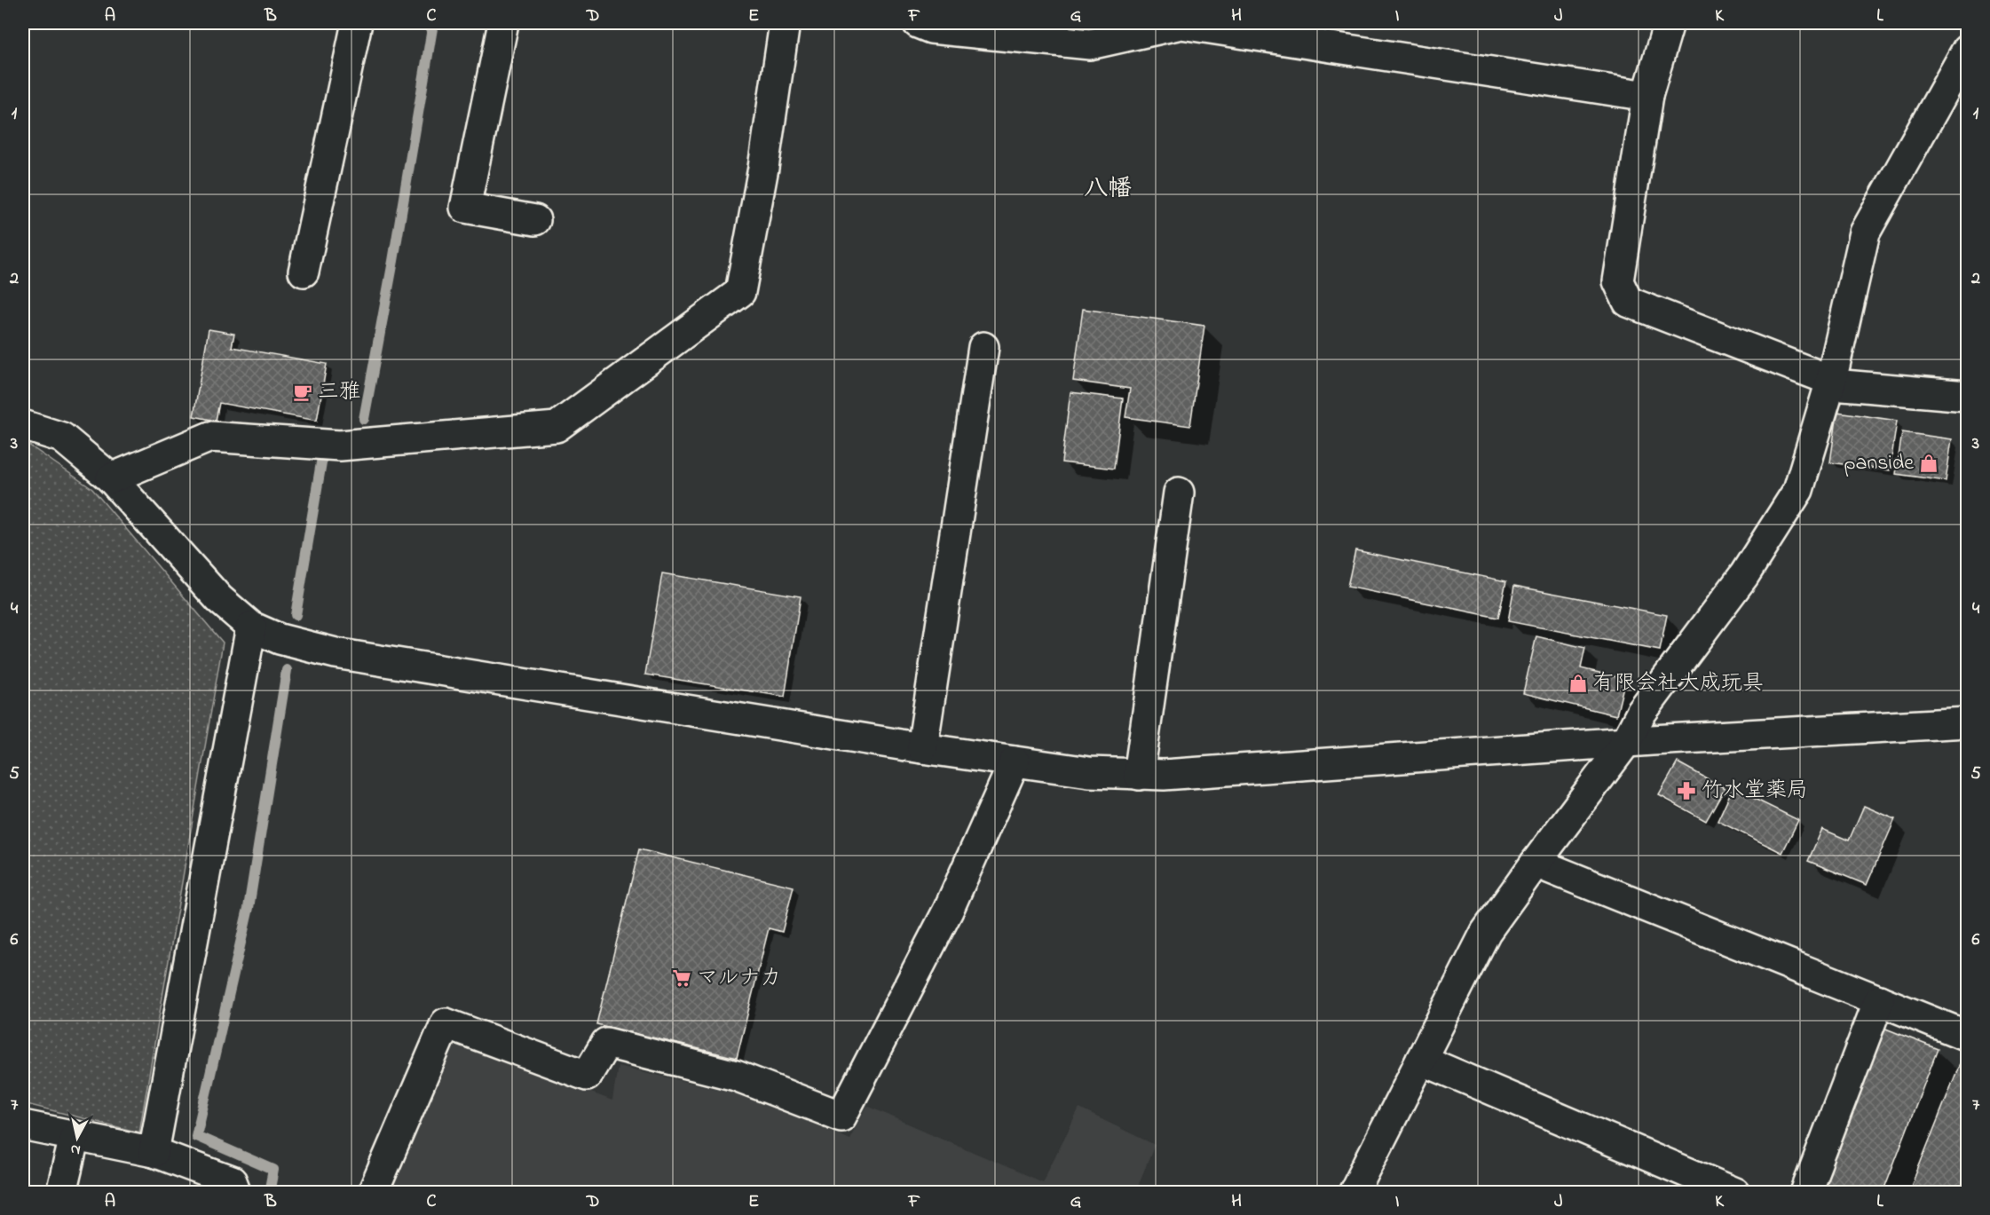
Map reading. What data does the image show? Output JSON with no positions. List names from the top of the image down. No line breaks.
{"districts":["八幡"],"places":{"cafe":["三雅"],"shop":["panside","有限会社大成玩具"],"pharmacy":["竹水堂薬局"],"supermarket":["マルナカ"]},"north":"bottom","grid":{"columns":["A","B","C","D","E","F","G","H","I","J","K","L"],"rows":["1","2","3","4","5","6","7"]}}
